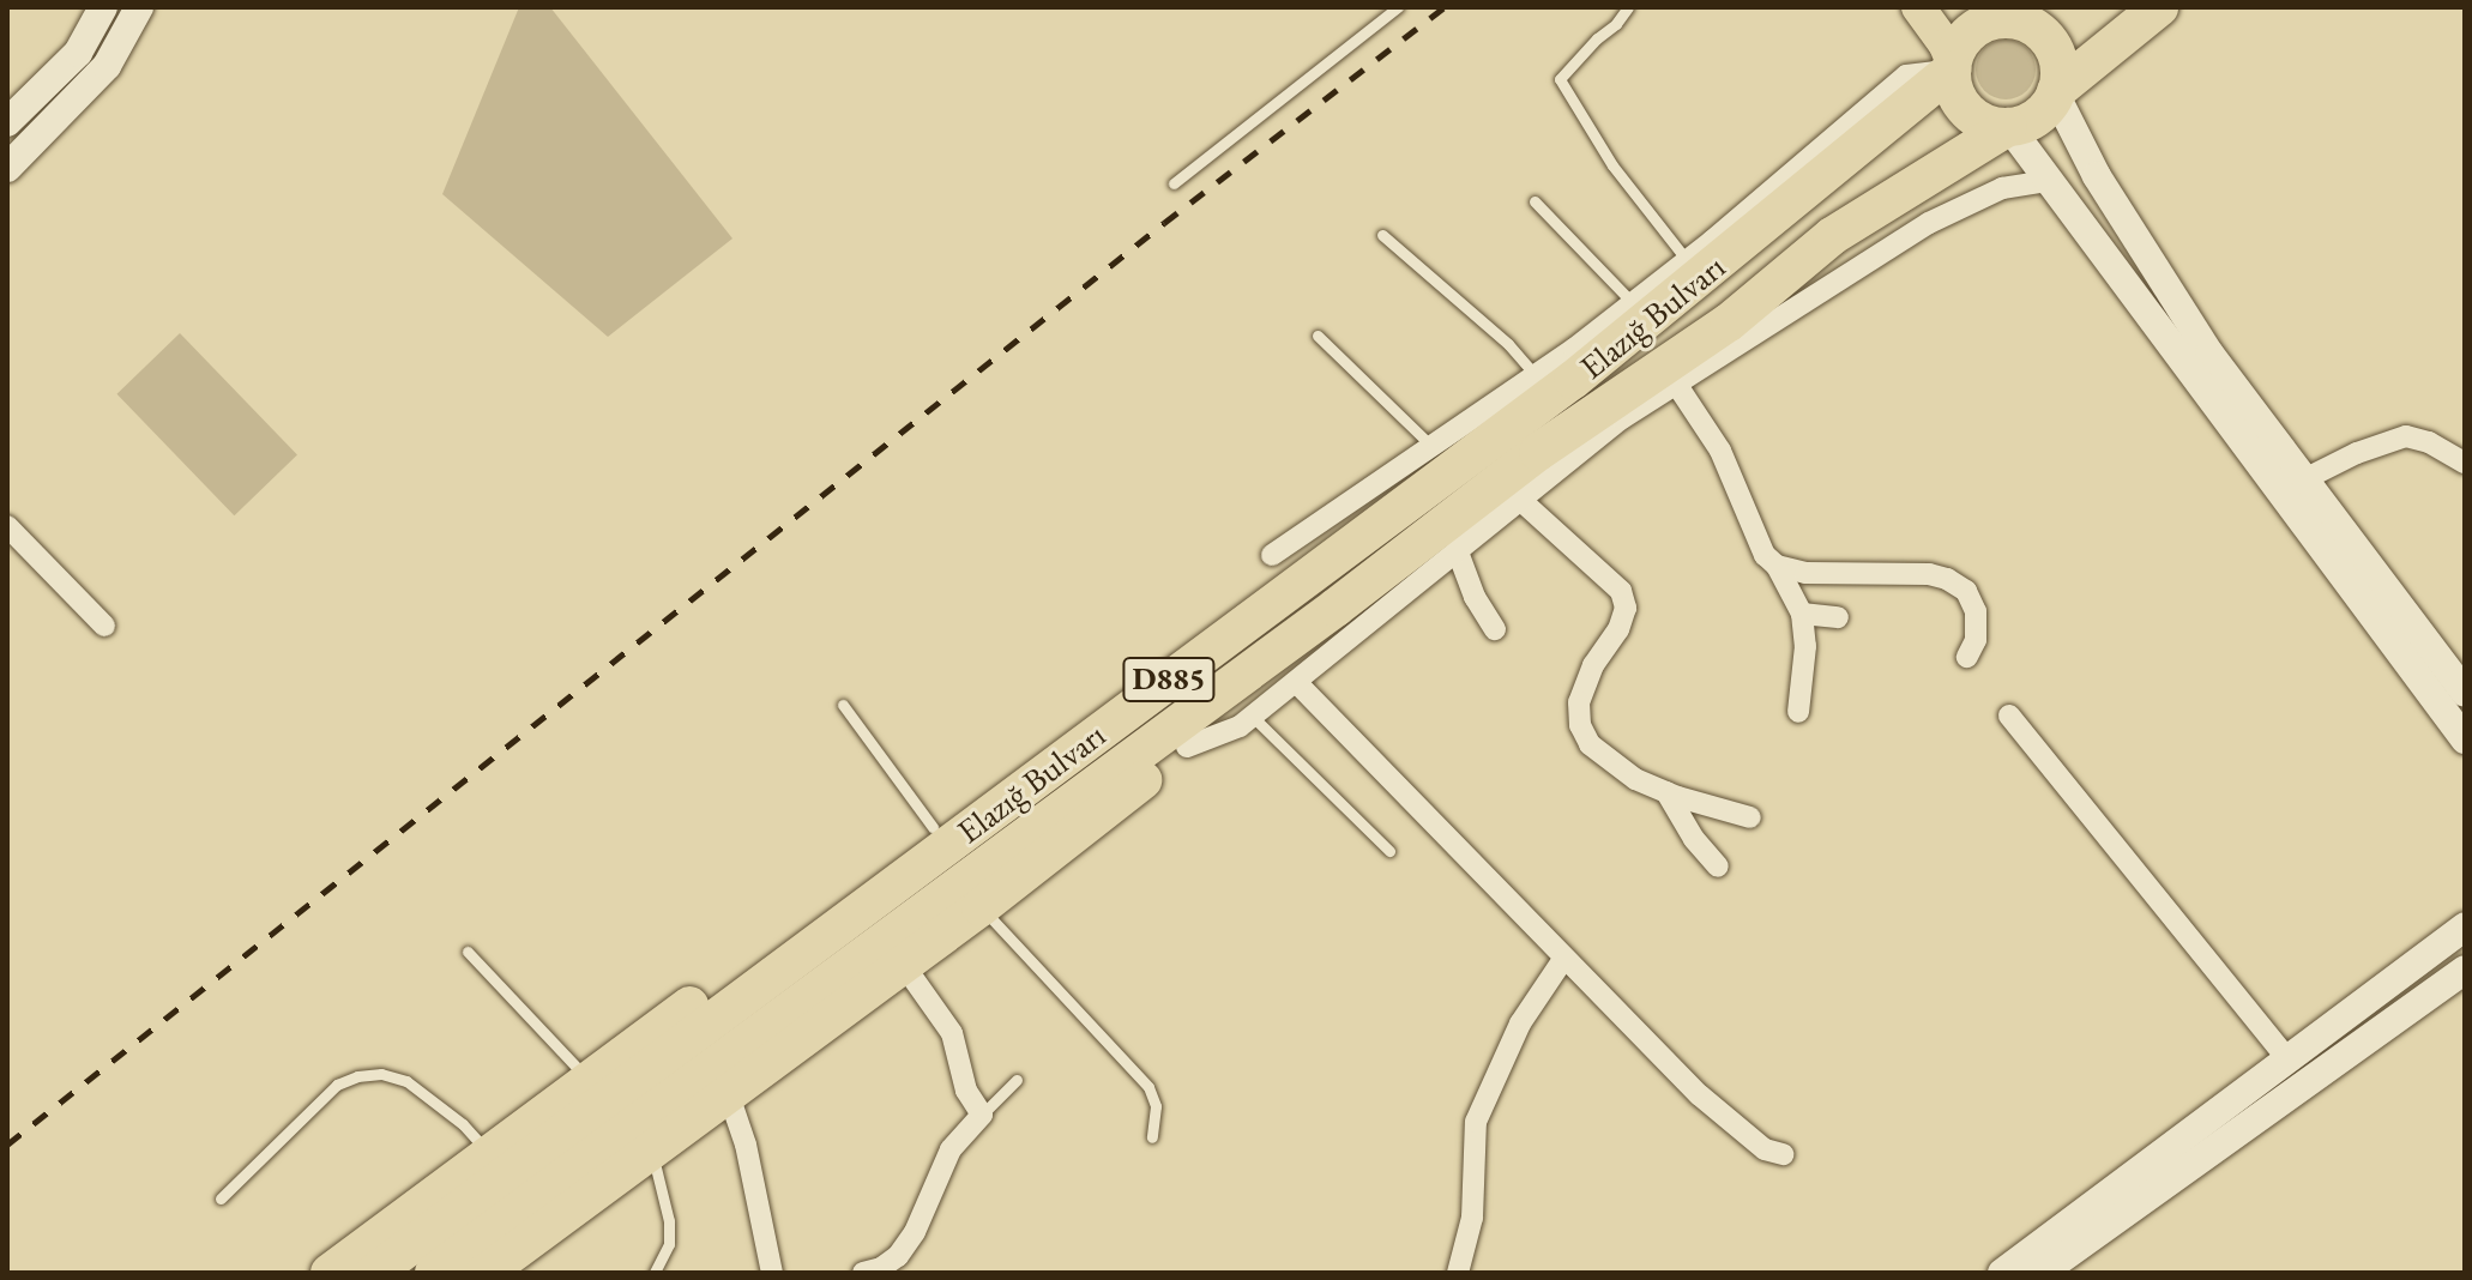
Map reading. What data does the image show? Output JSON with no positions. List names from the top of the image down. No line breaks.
{"streets":{"highway":["Elazığ Bulvarı","D885"]}}
